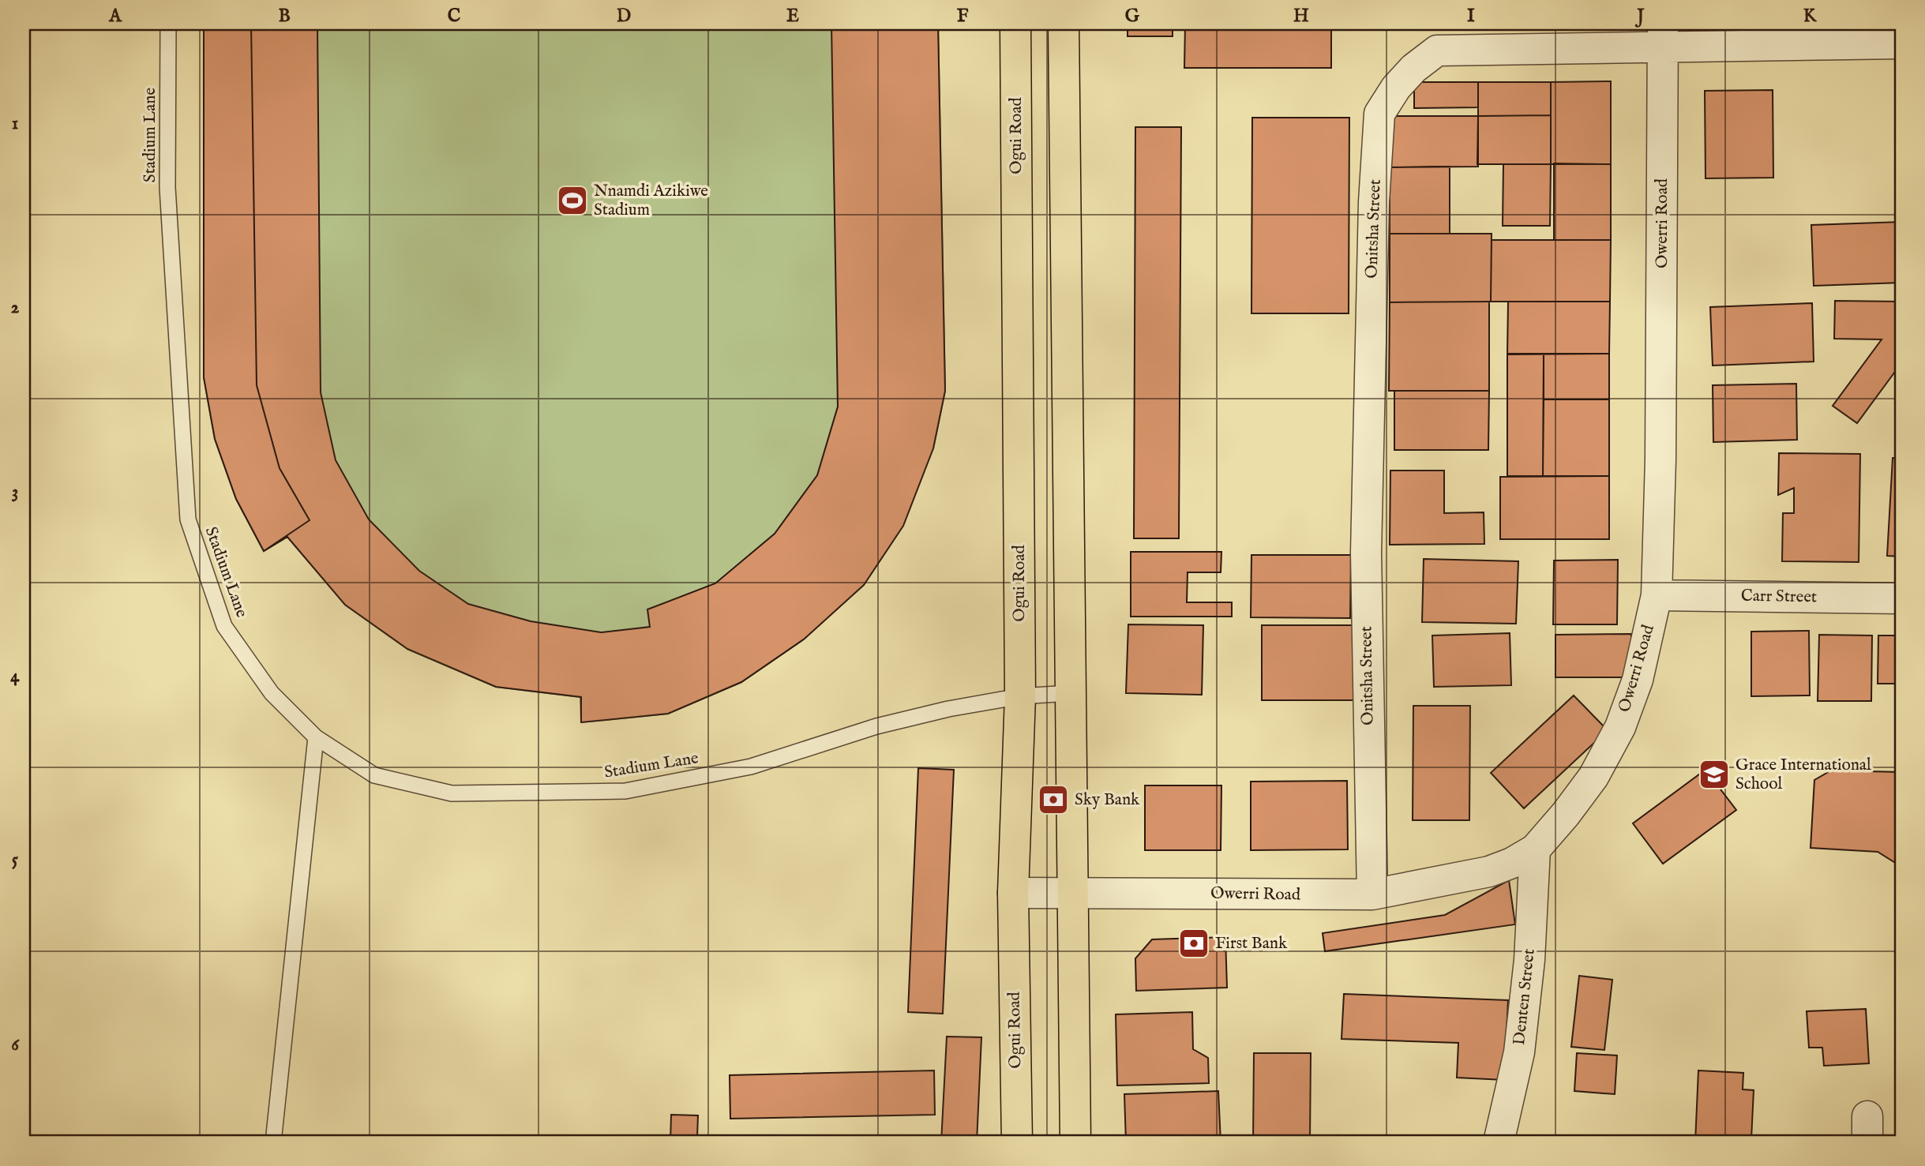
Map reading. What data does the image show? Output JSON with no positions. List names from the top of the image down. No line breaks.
{"streets":{"main road":["Ogui Road"],"street":["Owerri Road","Onitsha Street","Carr Street","Denten Street"],"lane":["Stadium Lane"]},"crossings":[["Stadium Lane","Ogui Road"],["Ogui Road","Owerri Road"],["Owerri Road","Onitsha Street"],["Owerri Road","Carr Street"],["Owerri Road","Denten Street"]],"places":{"sports":["Nnamdi Azikiwe Stadium"],"school or university":["Grace International School"],"bank":["Sky Bank","First Bank"]},"grid":{"columns":["A","B","C","D","E","F","G","H","I","J","K"],"rows":["1","2","3","4","5","6"]}}
